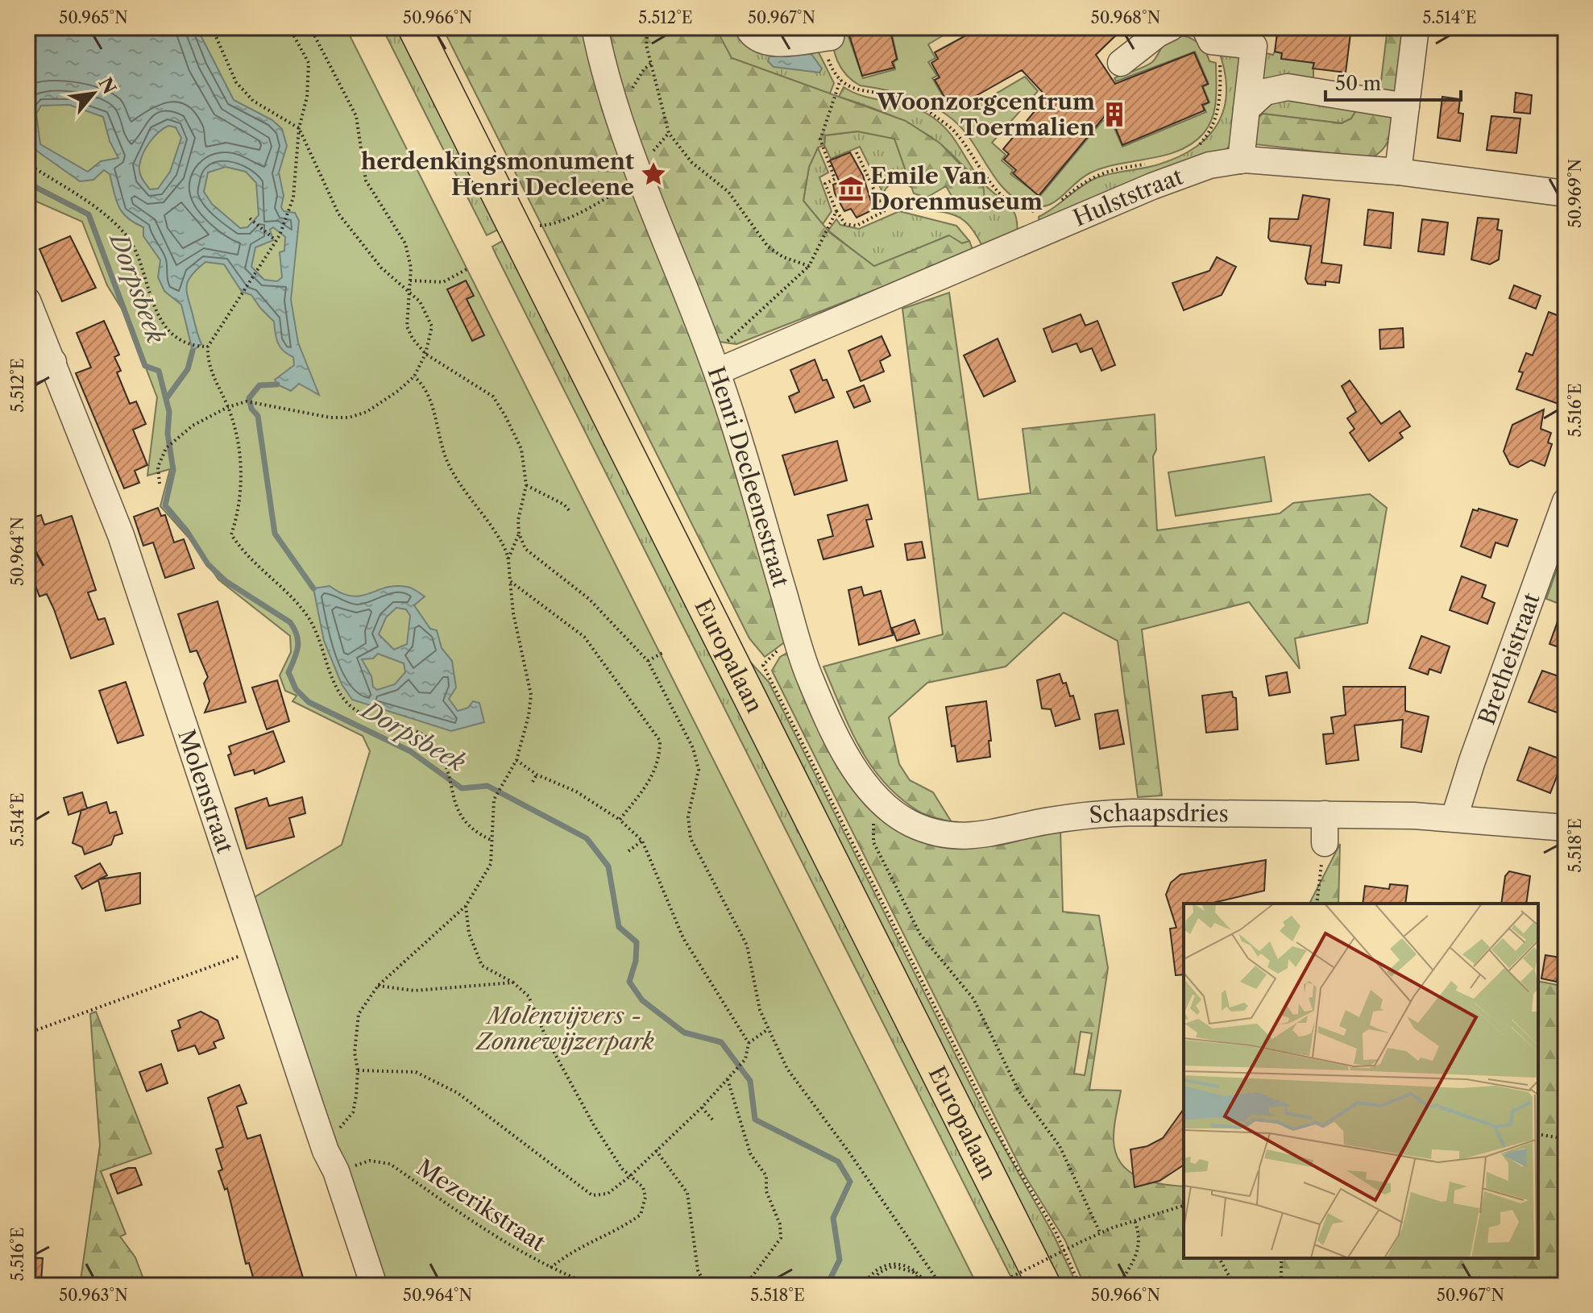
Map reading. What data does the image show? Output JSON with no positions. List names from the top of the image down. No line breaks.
{"streets":{"main road":["Europalaan"],"street":["Hulststraat","Henri Decleenestraat","Bretheistraat","Molenstraat","Schaapsdries"],"path":["Mezerikstraat"]},"crossings":[["Hulststraat","Henri Decleenestraat"],["Henri Decleenestraat","Schaapsdries"],["Bretheistraat","Schaapsdries"]],"water":["Dorpsbeek"],"parks":["Molenvijvers - Zonnewijzerpark"],"places":{"building":["Woonzorgcentrum Toermalien"],"place":["herdenkingsmonument Henri Decleene"],"museum":["Emile Van Dorenmuseum"]},"scale_bar":"50 m","north":"top right","coordinates":["50.965°N","50.966°N","5.512°E","50.967°N","50.968°N","5.514°E","50.969°N","5.516°E","50.964°N","5.518°E","50.963°N"]}
